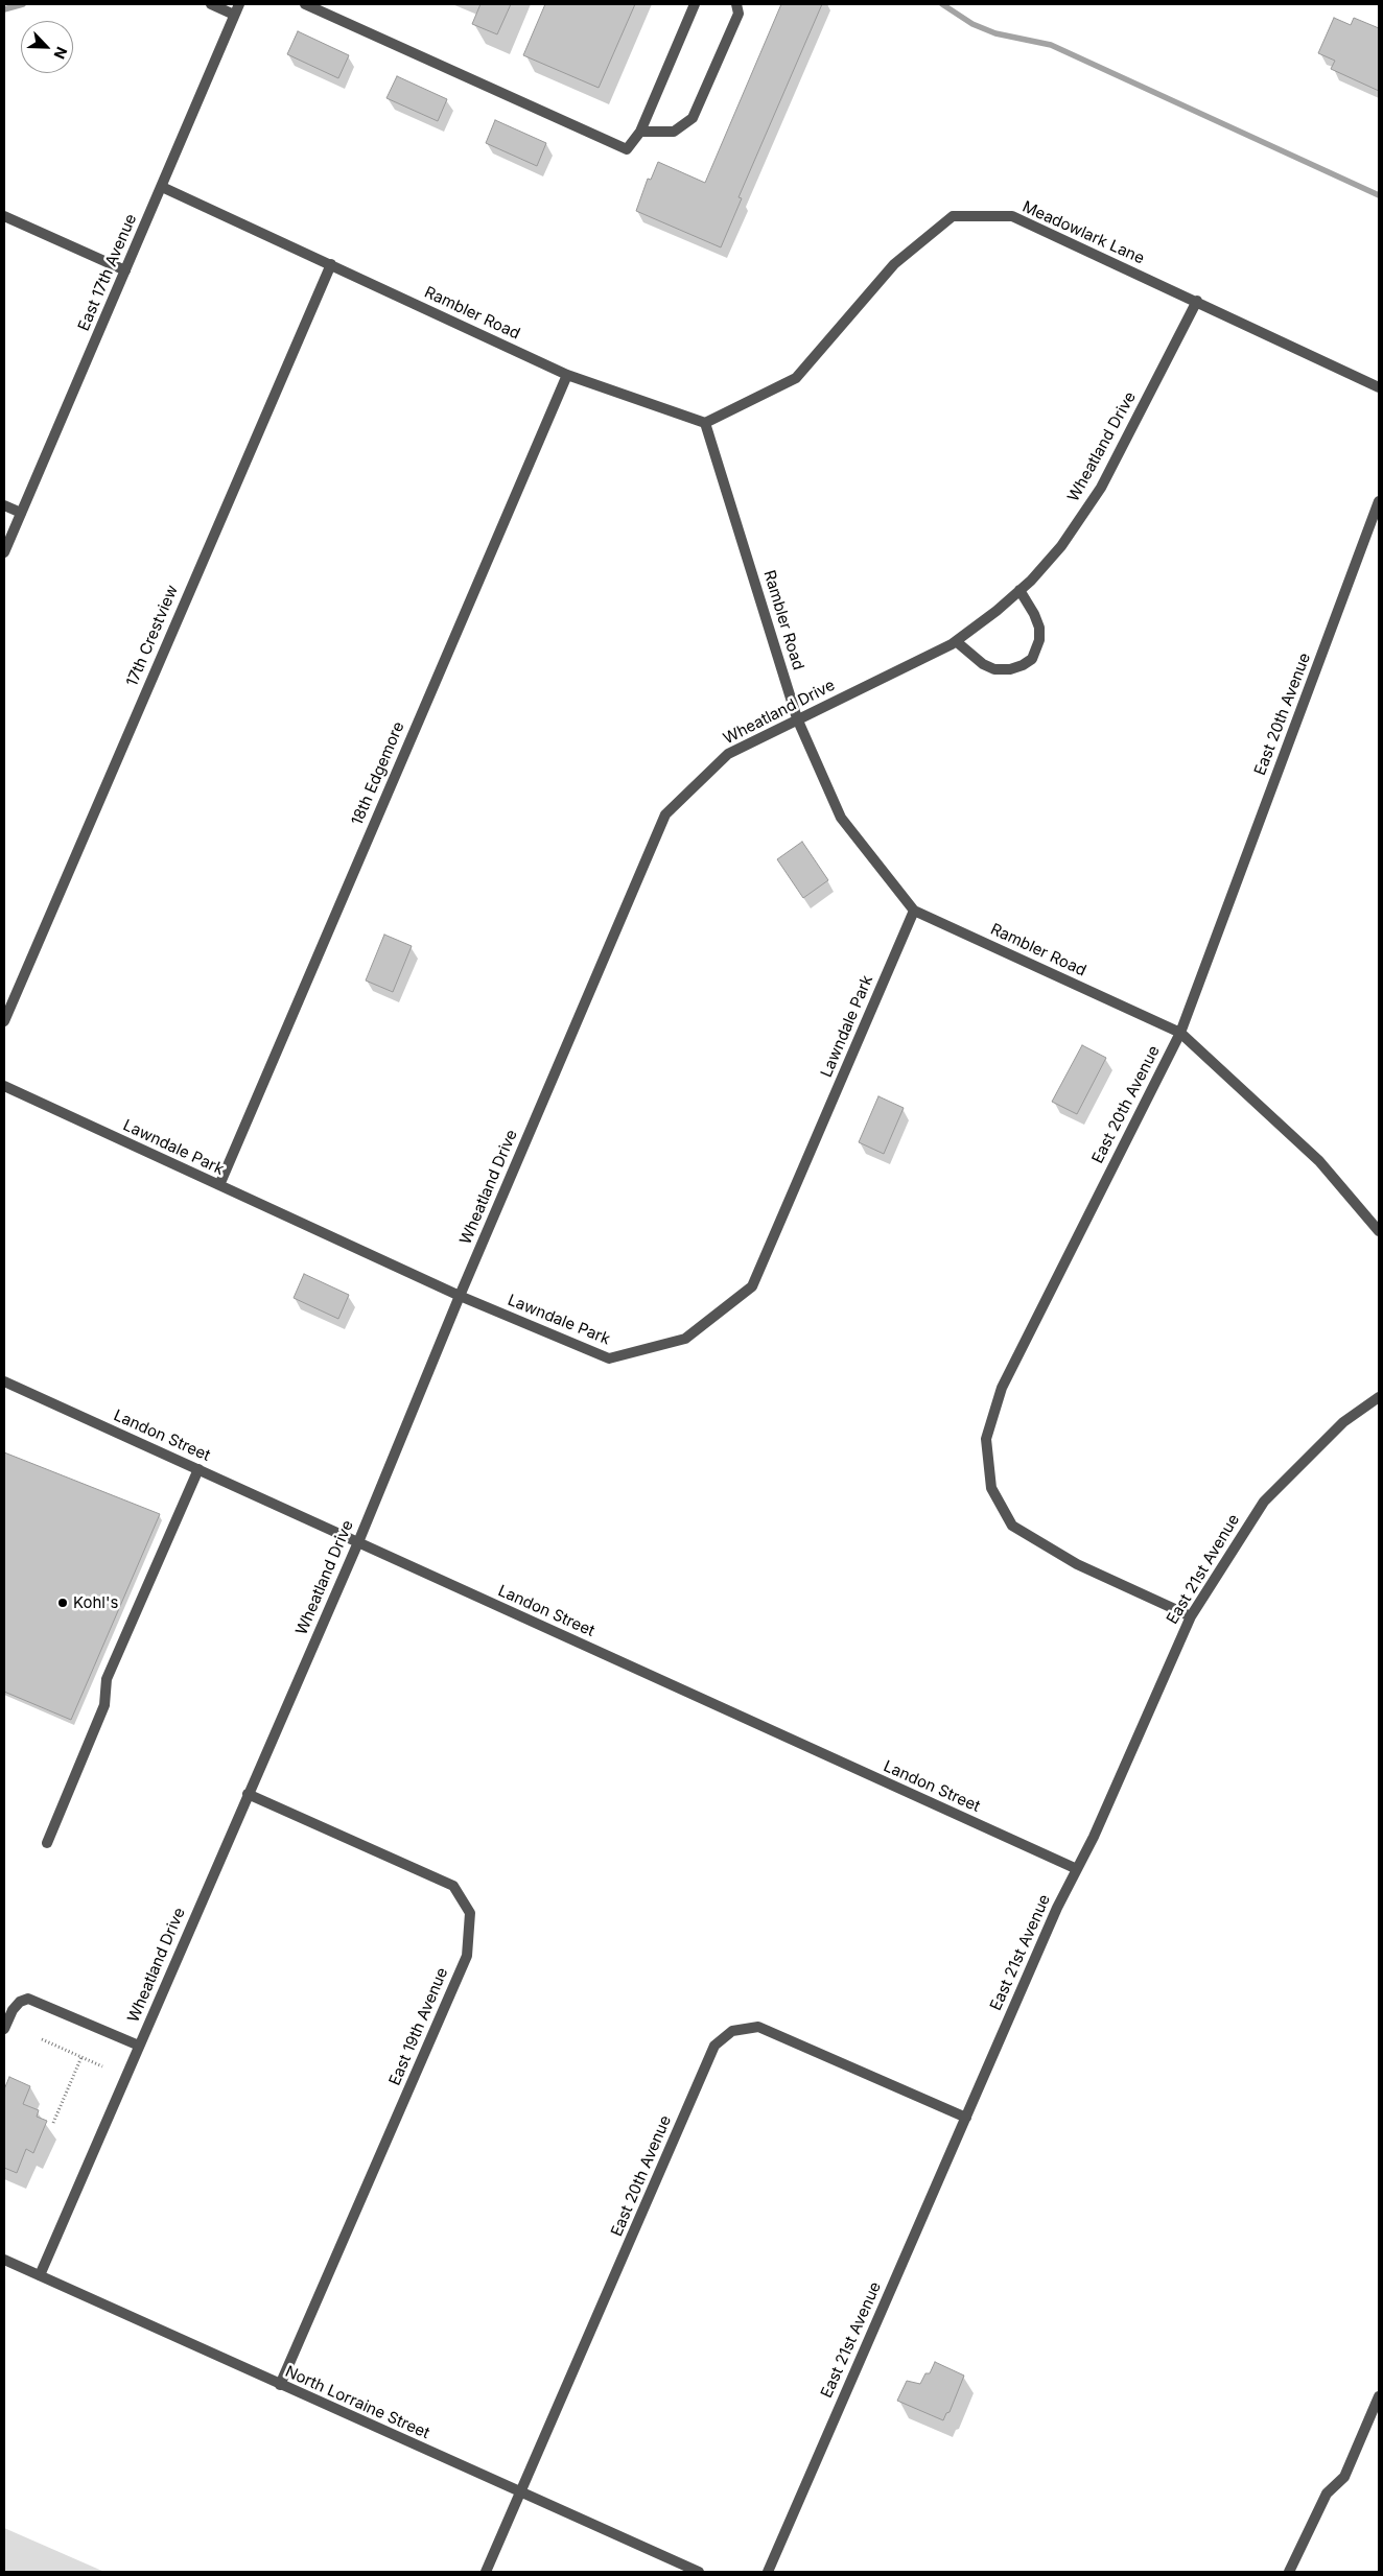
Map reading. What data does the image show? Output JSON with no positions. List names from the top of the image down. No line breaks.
{"streets":{"street":["Meadowlark Lane","East 17th Avenue","Rambler Road","Wheatland Drive","17th Crestview","East 20th Avenue","18th Edgemore","Lawndale Park","Landon Street","East 21st Avenue","East 19th Avenue","North Lorraine Street"]},"crossings":[["Meadowlark Lane","Rambler Road"],["Meadowlark Lane","Wheatland Drive"],["East 17th Avenue","Rambler Road"],["Rambler Road","Wheatland Drive"],["Rambler Road","17th Crestview"],["Rambler Road","East 20th Avenue"],["Rambler Road","18th Edgemore"],["Rambler Road","Lawndale Park"],["Wheatland Drive","Lawndale Park"],["Wheatland Drive","Landon Street"],["Wheatland Drive","East 19th Avenue"],["Wheatland Drive","North Lorraine Street"],["East 20th Avenue","East 21st Avenue"],["East 20th Avenue","North Lorraine Street"],["18th Edgemore","Lawndale Park"],["Landon Street","East 21st Avenue"],["East 19th Avenue","North Lorraine Street"]],"places":["Kohl's"],"north":"bottom right"}
